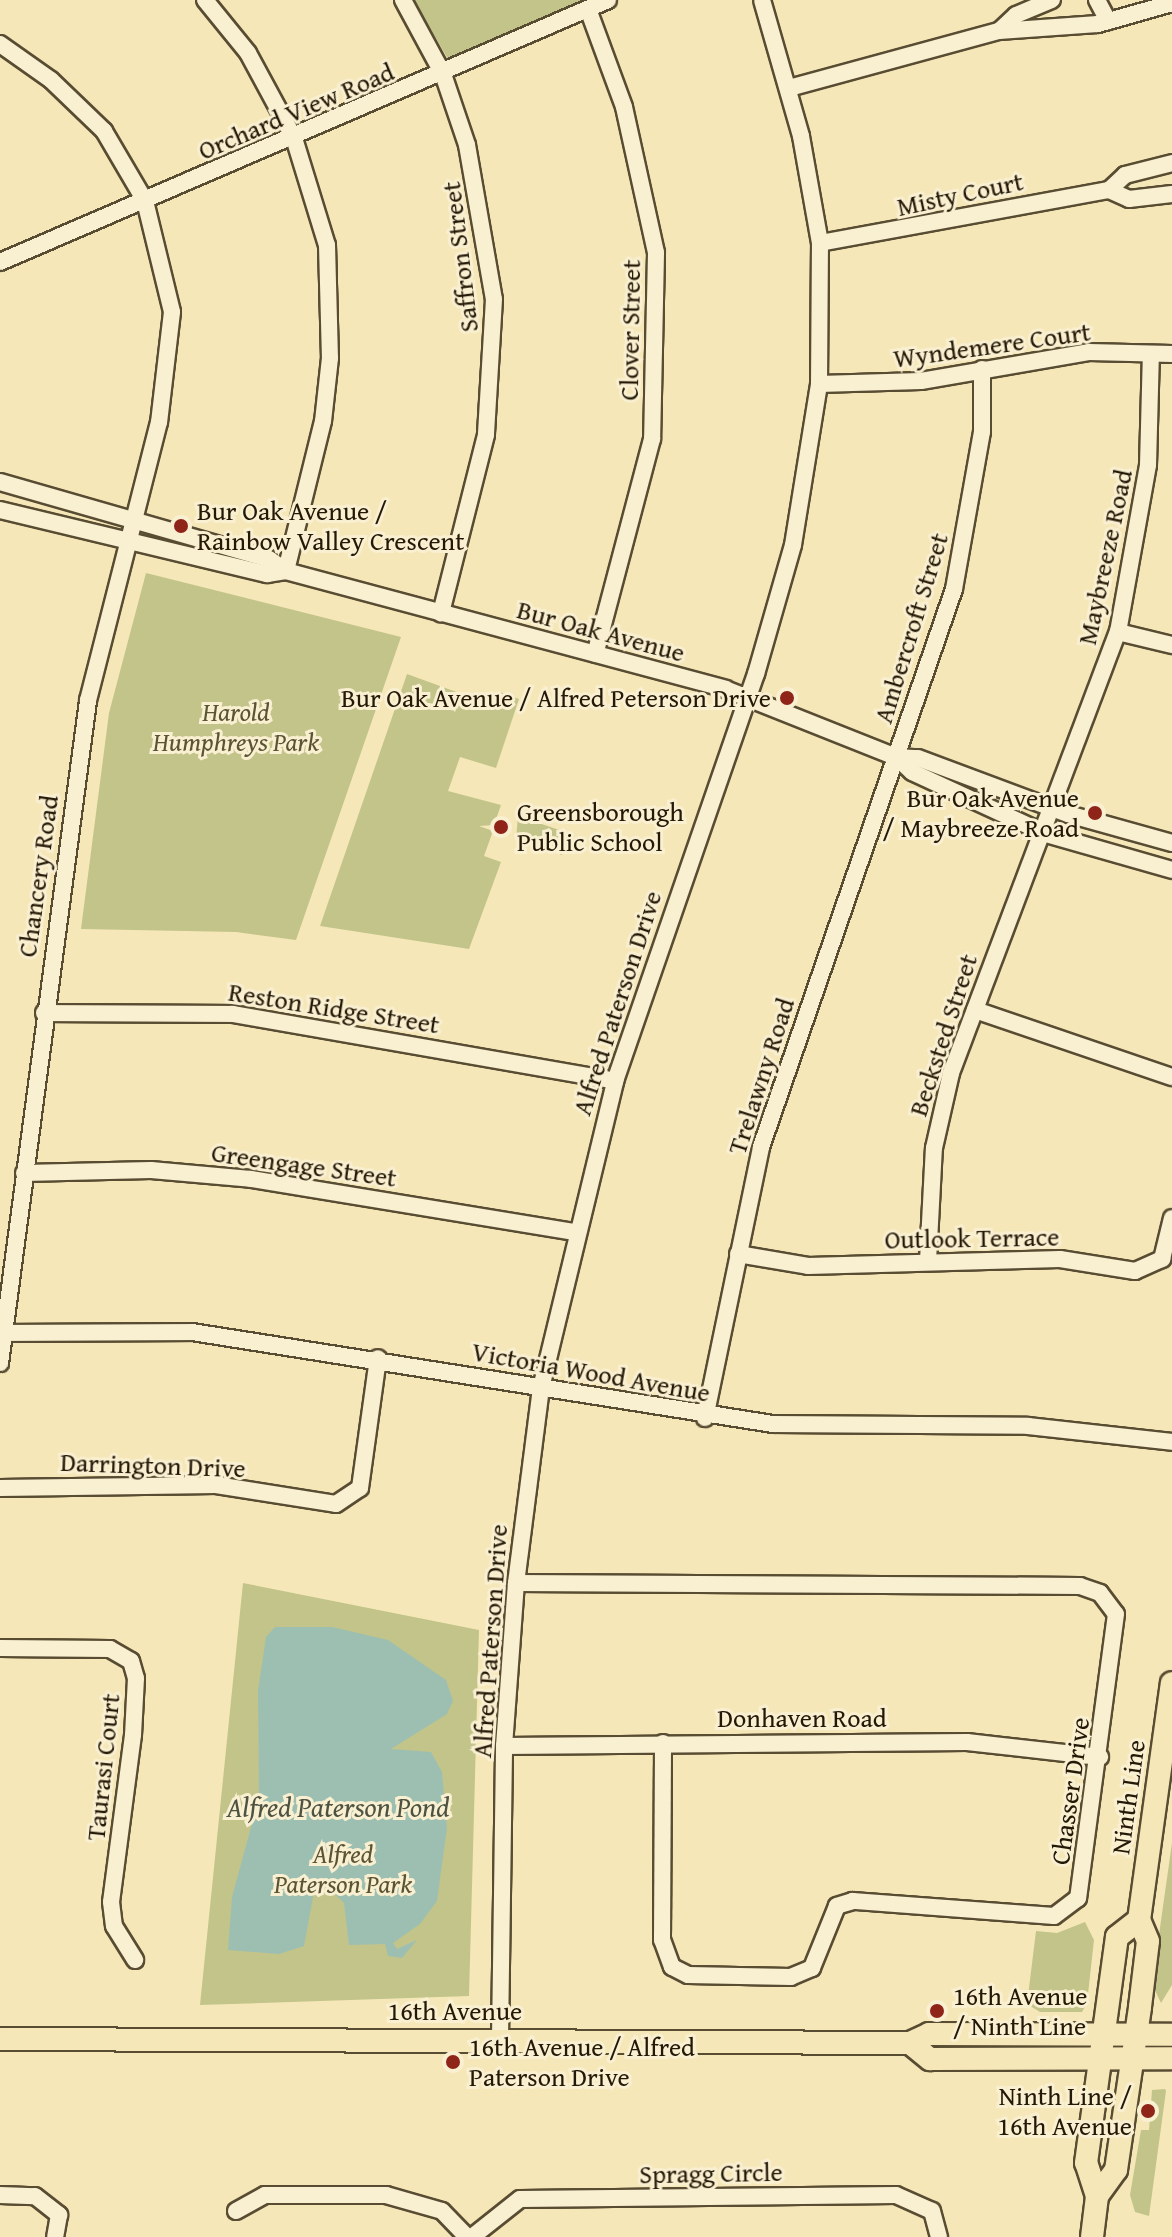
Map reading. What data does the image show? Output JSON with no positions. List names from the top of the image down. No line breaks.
{"streets":{"main road":["Ninth Line","16th Avenue"],"street":["Orchard View Road","Misty Court","Saffron Street","Clover Street","Wyndemere Court","Maybreeze Road","Ambercroft Street","Bur Oak Avenue","Chancery Road","Alfred Paterson Drive","Reston Ridge Street","Becksted Street","Trelawny Road","Greengage Street","Outlook Terrace","Victoria Wood Avenue","Darrington Drive","Donhaven Road","Taurasi Court","Chasser Drive","Spragg Circle"]},"crossings":[["Orchard View Road","Saffron Street"],["Orchard View Road","Clover Street"],["Orchard View Road","Chancery Road"],["Misty Court","Alfred Paterson Drive"],["Saffron Street","Bur Oak Avenue"],["Clover Street","Bur Oak Avenue"],["Wyndemere Court","Maybreeze Road"],["Wyndemere Court","Ambercroft Street"],["Wyndemere Court","Alfred Paterson Drive"],["Maybreeze Road","Bur Oak Avenue"],["Ambercroft Street","Bur Oak Avenue"],["Ambercroft Street","Trelawny Road"],["Bur Oak Avenue","Chancery Road"],["Bur Oak Avenue","Alfred Paterson Drive"],["Bur Oak Avenue","Becksted Street"],["Bur Oak Avenue","Trelawny Road"],["Chancery Road","Reston Ridge Street"],["Chancery Road","Greengage Street"],["Chancery Road","Victoria Wood Avenue"],["Alfred Paterson Drive","Reston Ridge Street"],["Alfred Paterson Drive","Greengage Street"],["Alfred Paterson Drive","Victoria Wood Avenue"],["Alfred Paterson Drive","Donhaven Road"],["Alfred Paterson Drive","Chasser Drive"],["Alfred Paterson Drive","16th Avenue"],["Becksted Street","Outlook Terrace"],["Trelawny Road","Outlook Terrace"],["Trelawny Road","Victoria Wood Avenue"],["Victoria Wood Avenue","Darrington Drive"],["Donhaven Road","Chasser Drive"],["Ninth Line","16th Avenue"]],"water":["Alfred Paterson Pond"],"parks":["Harold Humphreys Park","Alfred Paterson Park"],"places":["Bur Oak Avenue / Rainbow Valley Crescent","Bur Oak Avenue / Alfred Peterson Drive","Bur Oak Avenue / Maybreeze Road","Greensborough Public School","16th Avenue / Ninth Line","16th Avenue / Alfred Paterson Drive","Ninth Line / 16th Avenue"]}
